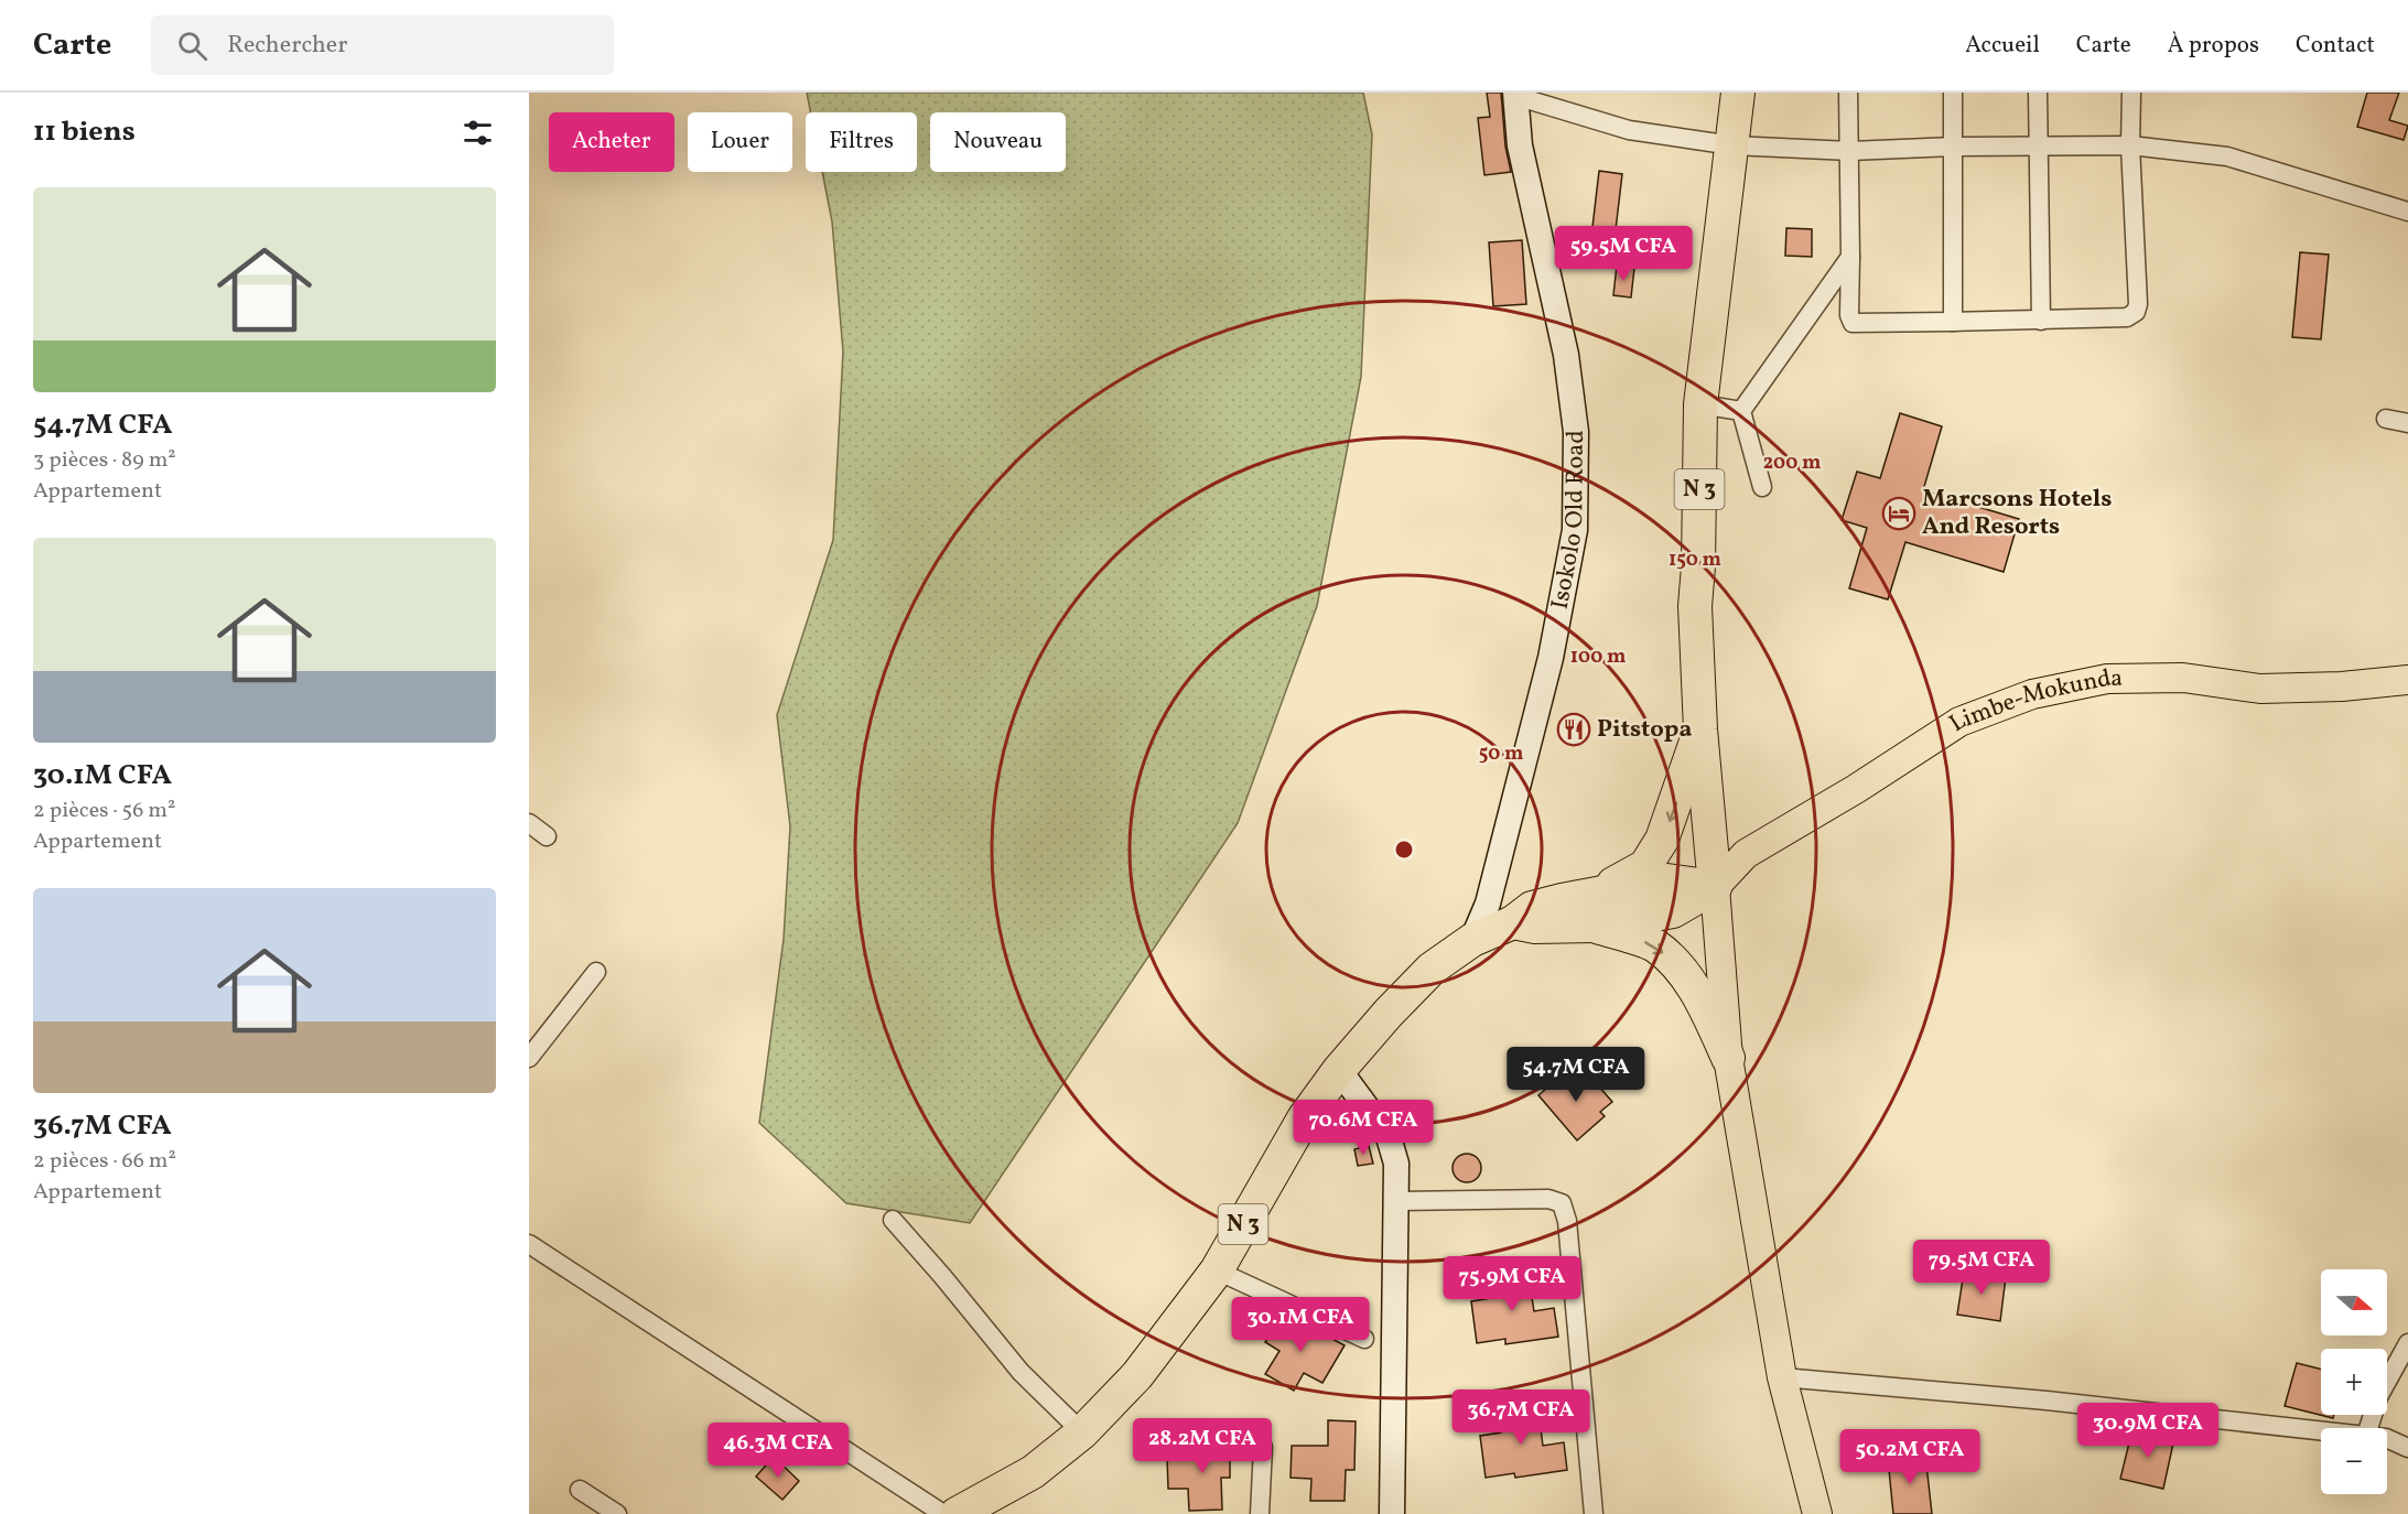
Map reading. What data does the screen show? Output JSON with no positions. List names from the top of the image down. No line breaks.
{"streets":{"highway":["N 3"],"main road":["Limbe-Mokunda"],"street":["Isokolo Old Road"]},"crossings":[["N 3","Isokolo Old Road"],["N 3","Limbe-Mokunda"]],"places":{"hotel":["Marcsons Hotels And Resorts"],"restaurant":["Pitstopa"]},"north":"right","page":{"header":"Carte","search":"Rechercher","nav":["Accueil","Carte","À propos","Contact"],"heading":"11 biens","chip":["Acheter","Louer","Filtres","Nouveau"],"list":[{"name":"54.7M CFA","note":"3 pièces · 89 m² · Appartement"},{"name":"30.1M CFA","note":"2 pièces · 56 m² · Appartement"},{"name":"36.7M CFA","note":"2 pièces · 66 m² · Appartement"}],"price":["59.5M CFA","54.7M CFA","70.6M CFA","79.5M CFA","75.9M CFA","30.1M CFA","36.7M CFA","30.9M CFA","28.2M CFA","46.3M CFA","50.2M CFA"],"map_buttons":["+","−"]},"rings":["200 m","150 m","100 m","50 m"]}
